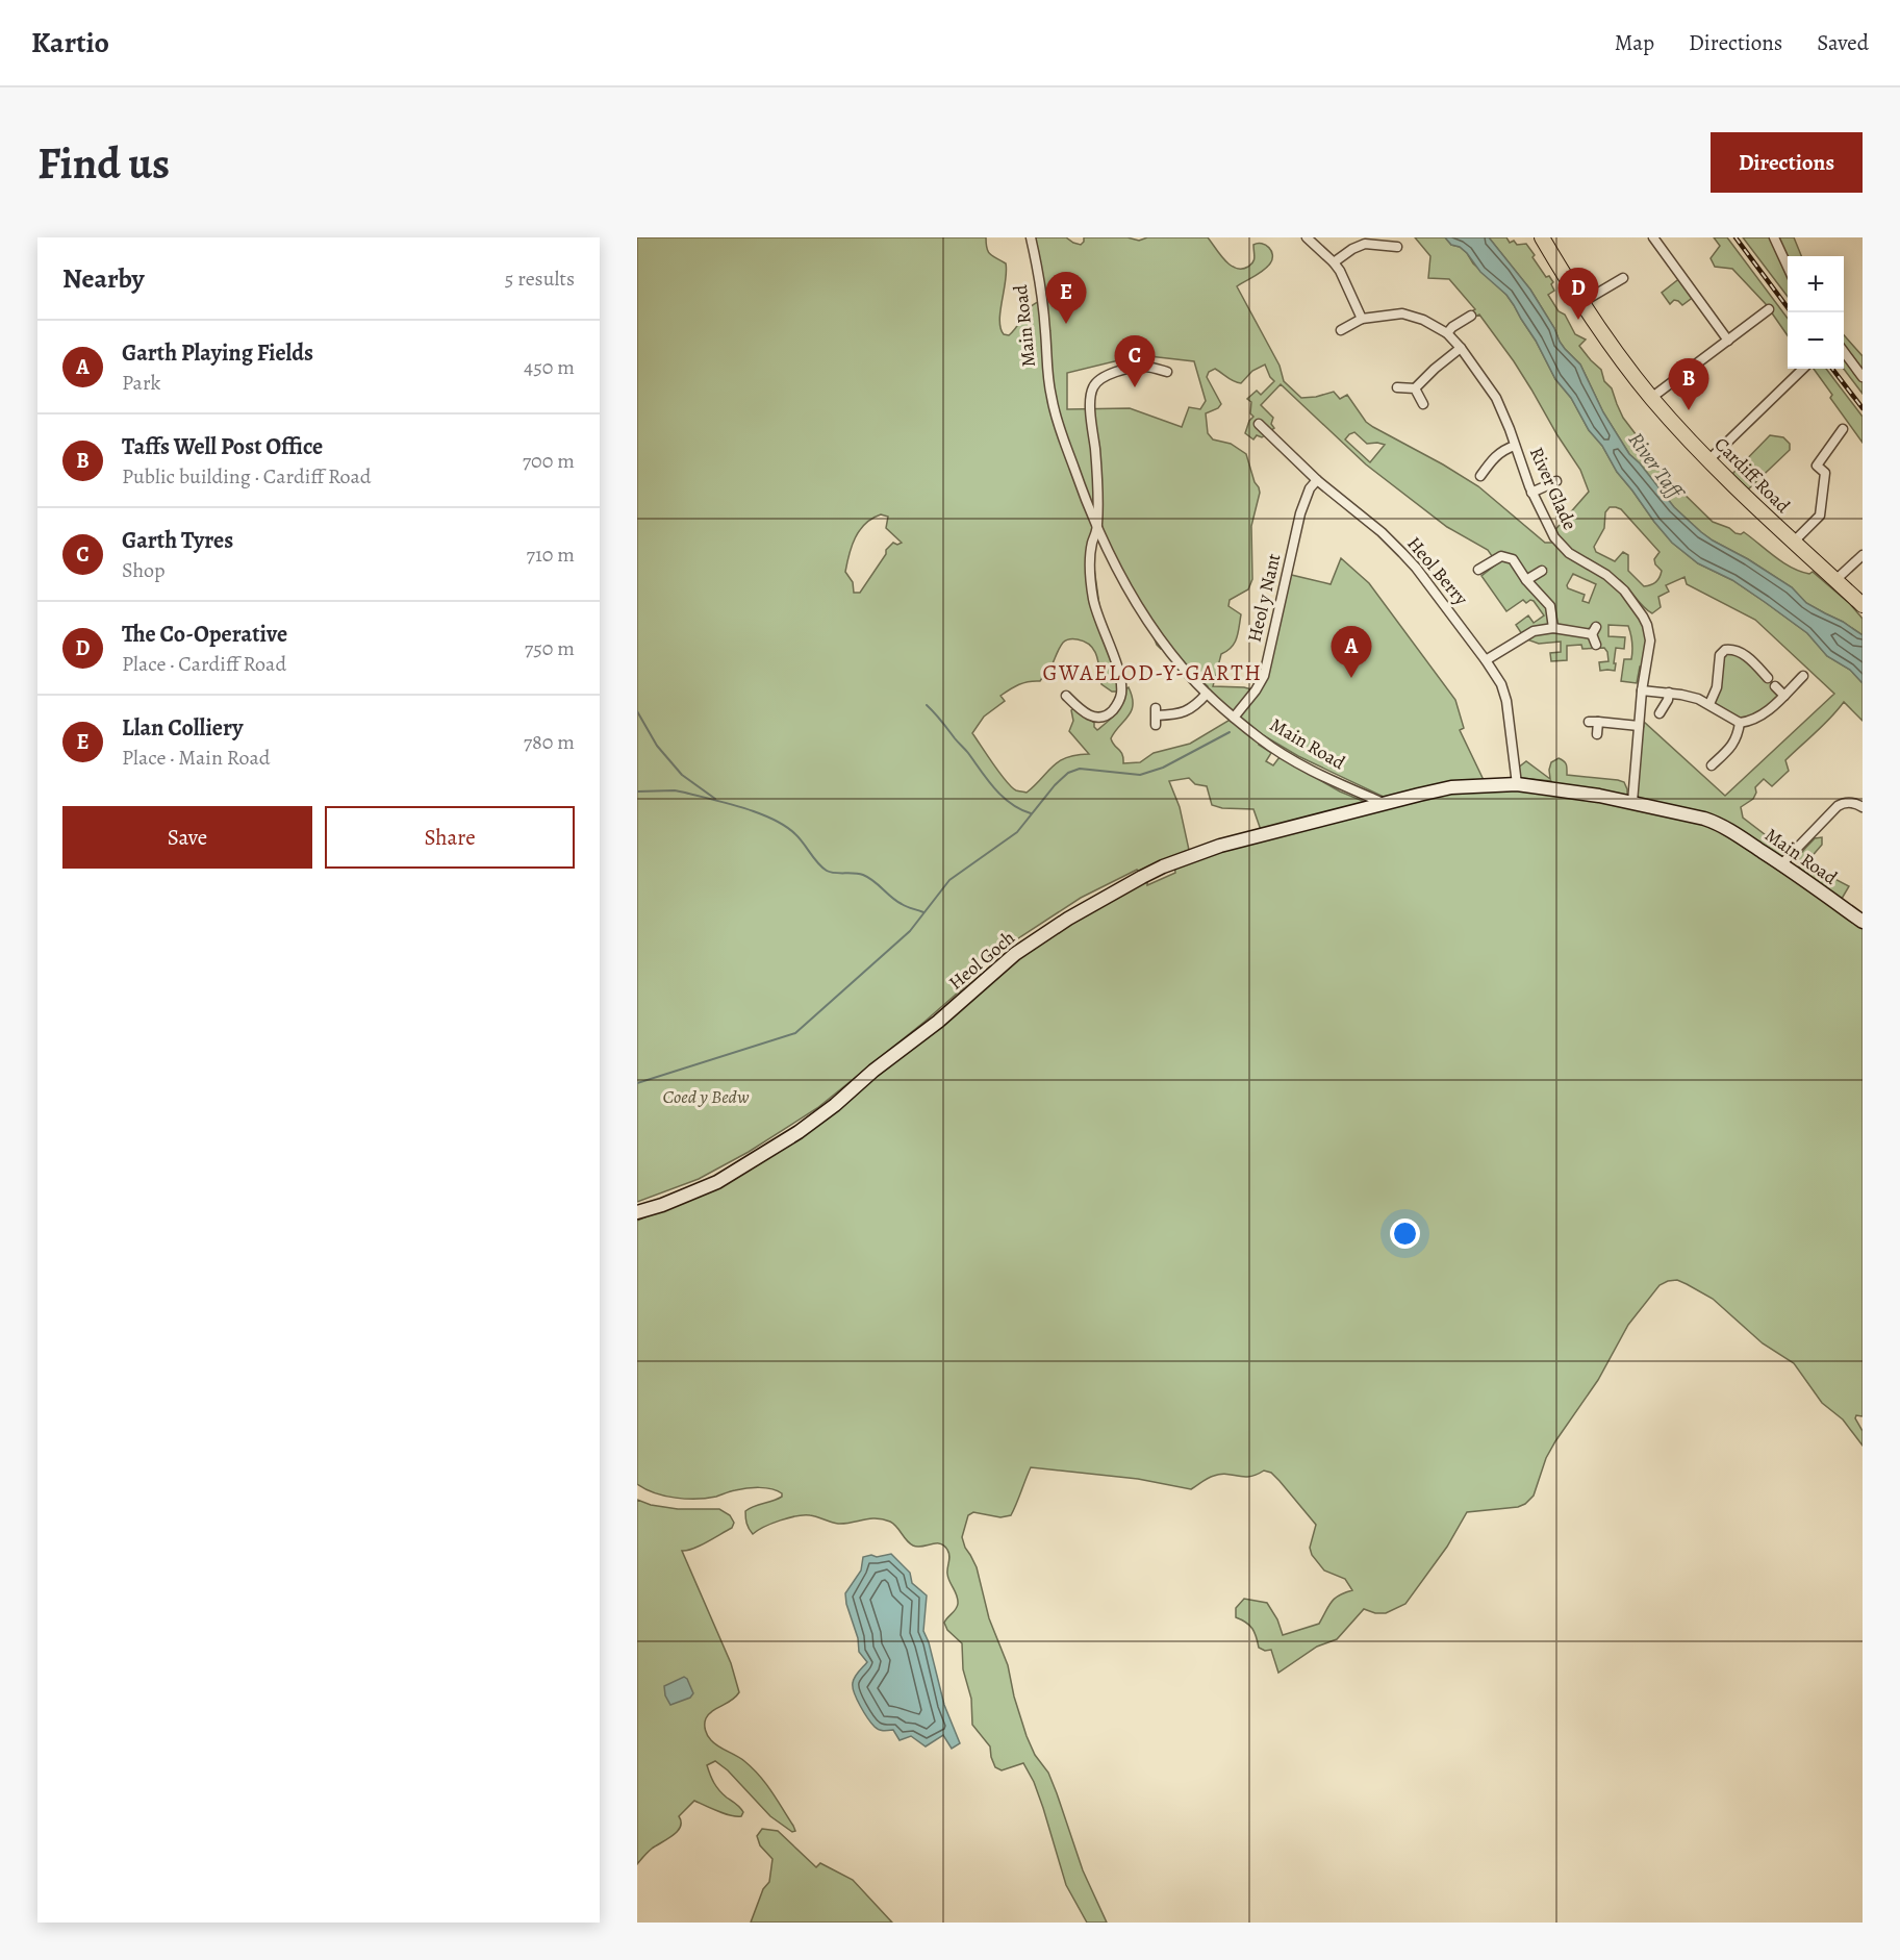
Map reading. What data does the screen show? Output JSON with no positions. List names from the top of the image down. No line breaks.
{"streets":{"main road":["Cardiff Road"],"street":["Main Road","River Glade","Heol Berry","Heol y Nant","Heol Goch"]},"crossings":[["Main Road","River Glade"],["Main Road","Heol Berry"],["Main Road","Heol y Nant"],["Main Road","Heol Goch"],["Heol Berry","Heol y Nant"]],"districts":["GWAELOD-Y-GARTH"],"water":["River Taff"],"parks":["Coed y Bedw"],"page":{"header":"Kartio","nav":["Map","Directions","Saved"],"buttons":["Directions",["Save","Share"]],"title":"Find us","heading":["Nearby","5 results"],"map_buttons":["+","−"],"pins":["D","E","C","B","A"],"list":[{"mark":"A","name":"Garth Playing Fields","note":"Park","value":"450 m"},{"mark":"B","name":"Taffs Well Post Office","note":"Public building · Cardiff Road","value":"700 m"},{"mark":"C","name":"Garth Tyres","note":"Shop","value":"710 m"},{"mark":"D","name":"The Co-Operative","note":"Place · Cardiff Road","value":"750 m"},{"mark":"E","name":"Llan Colliery","note":"Place · Main Road","value":"780 m"}]}}
